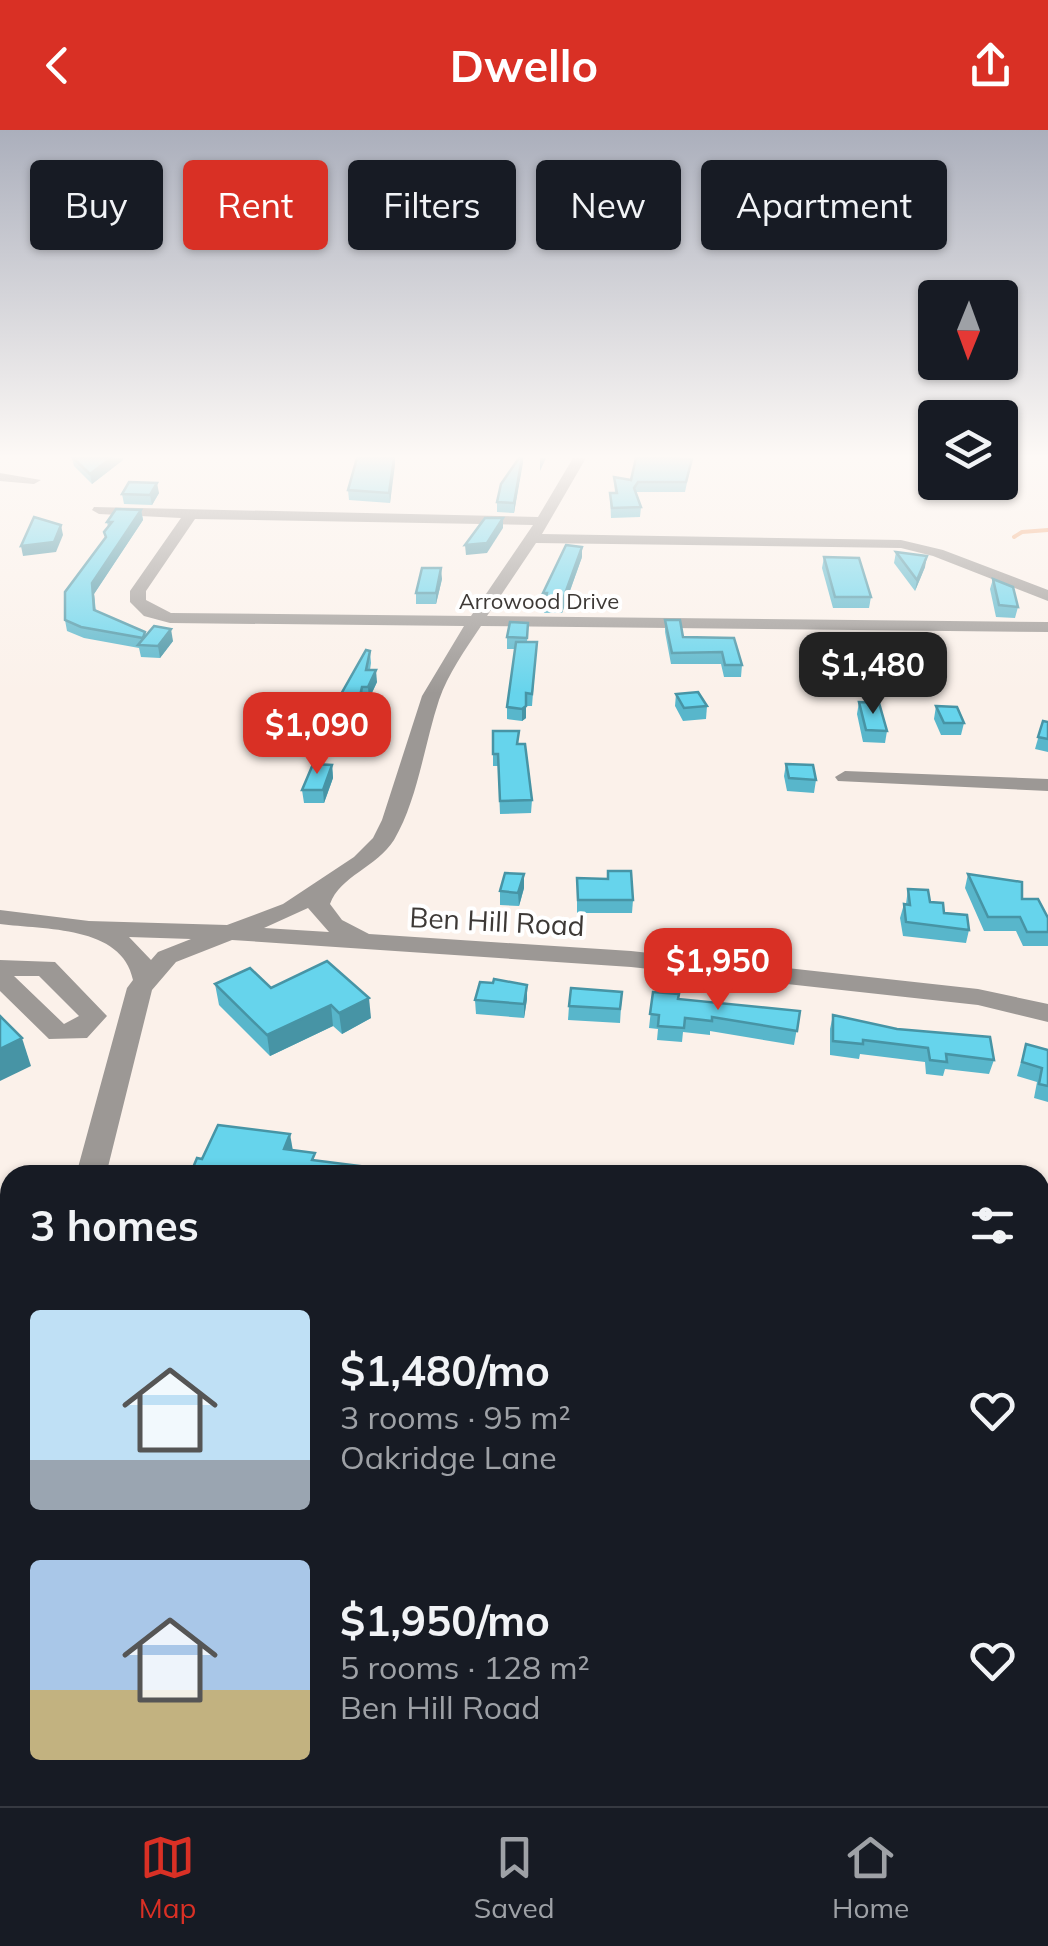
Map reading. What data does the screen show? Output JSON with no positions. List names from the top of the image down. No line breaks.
{"streets":{"street":["Arrowood Drive","Ben Hill Road"]},"north":"bottom","page":{"header":"Dwello","chip":["Buy","Rent","Filters","New","Apartment"],"price":["$1,480","$1,090","$1,950"],"heading":"3 homes","list":[{"name":"$1,480/mo","note":"3 rooms · 95 m² · Oakridge Lane"},{"name":"$1,950/mo","note":"5 rooms · 128 m² · Ben Hill Road"}],"tabs":["Map","Saved","Home"]}}
